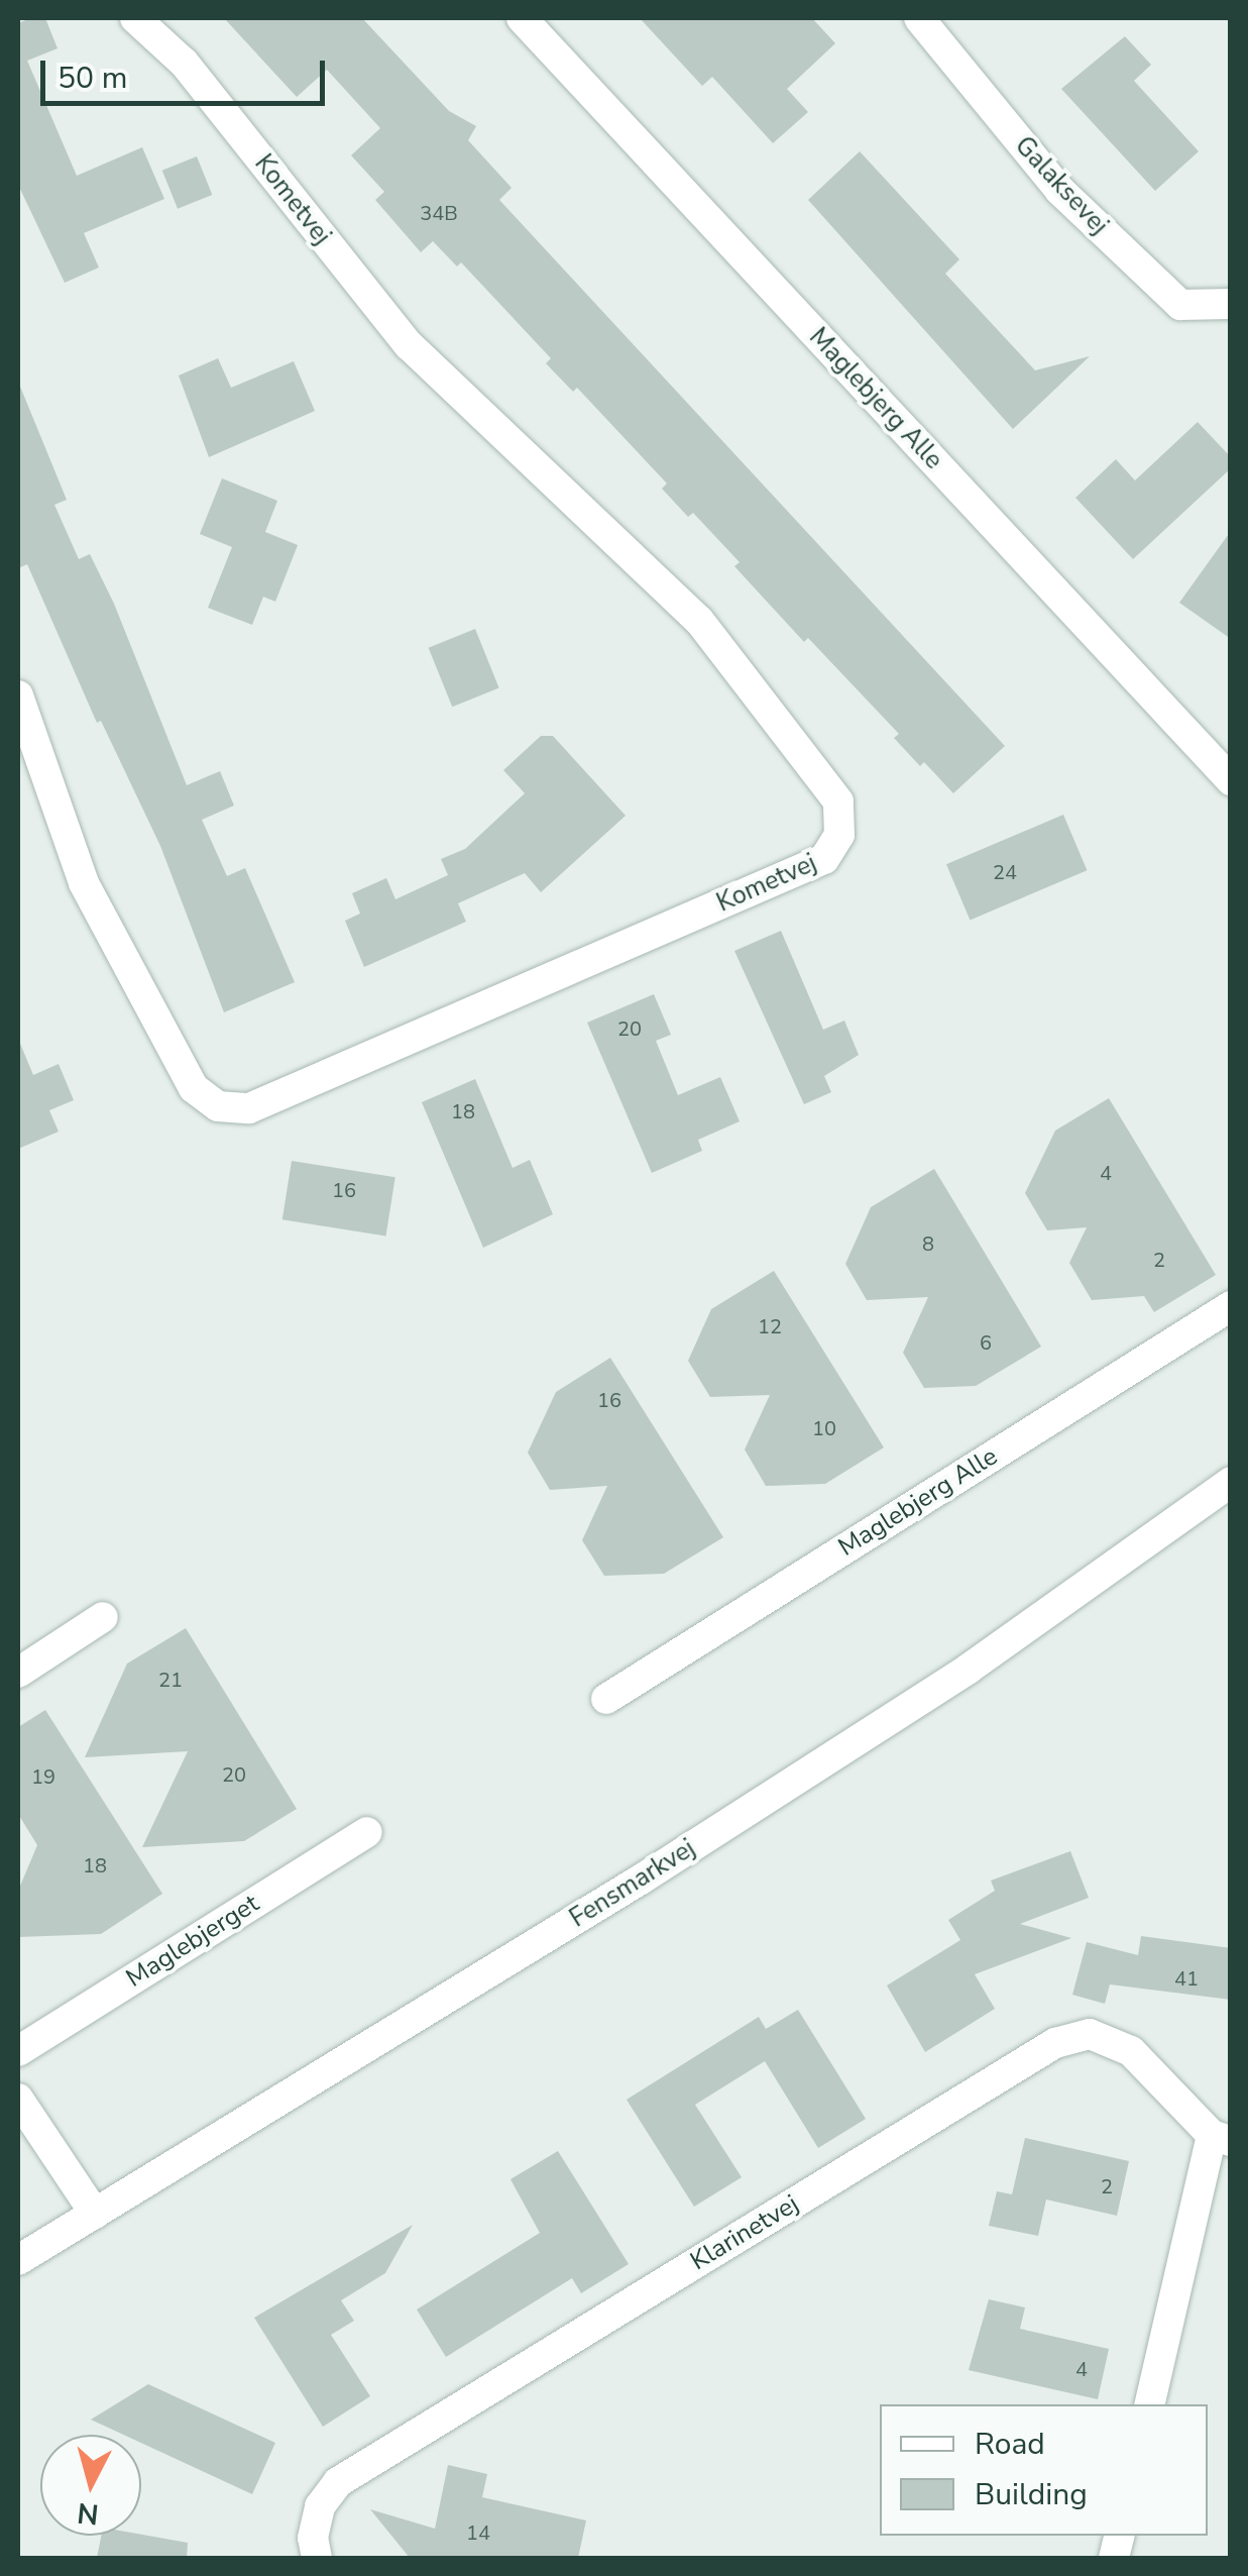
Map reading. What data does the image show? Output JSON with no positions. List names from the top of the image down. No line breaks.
{"streets":{"street":["Galaksevej","Kometvej","Maglebjerg Alle","Fensmarkvej","Maglebjerget","Klarinetvej"]},"house_numbers":["34B","24","20","18","4","16","8","2","12","6","16","10","21","20","19","18","41","2","4","14"],"legend":["Road","Building"],"scale_bar":"50 m","north":"bottom"}
